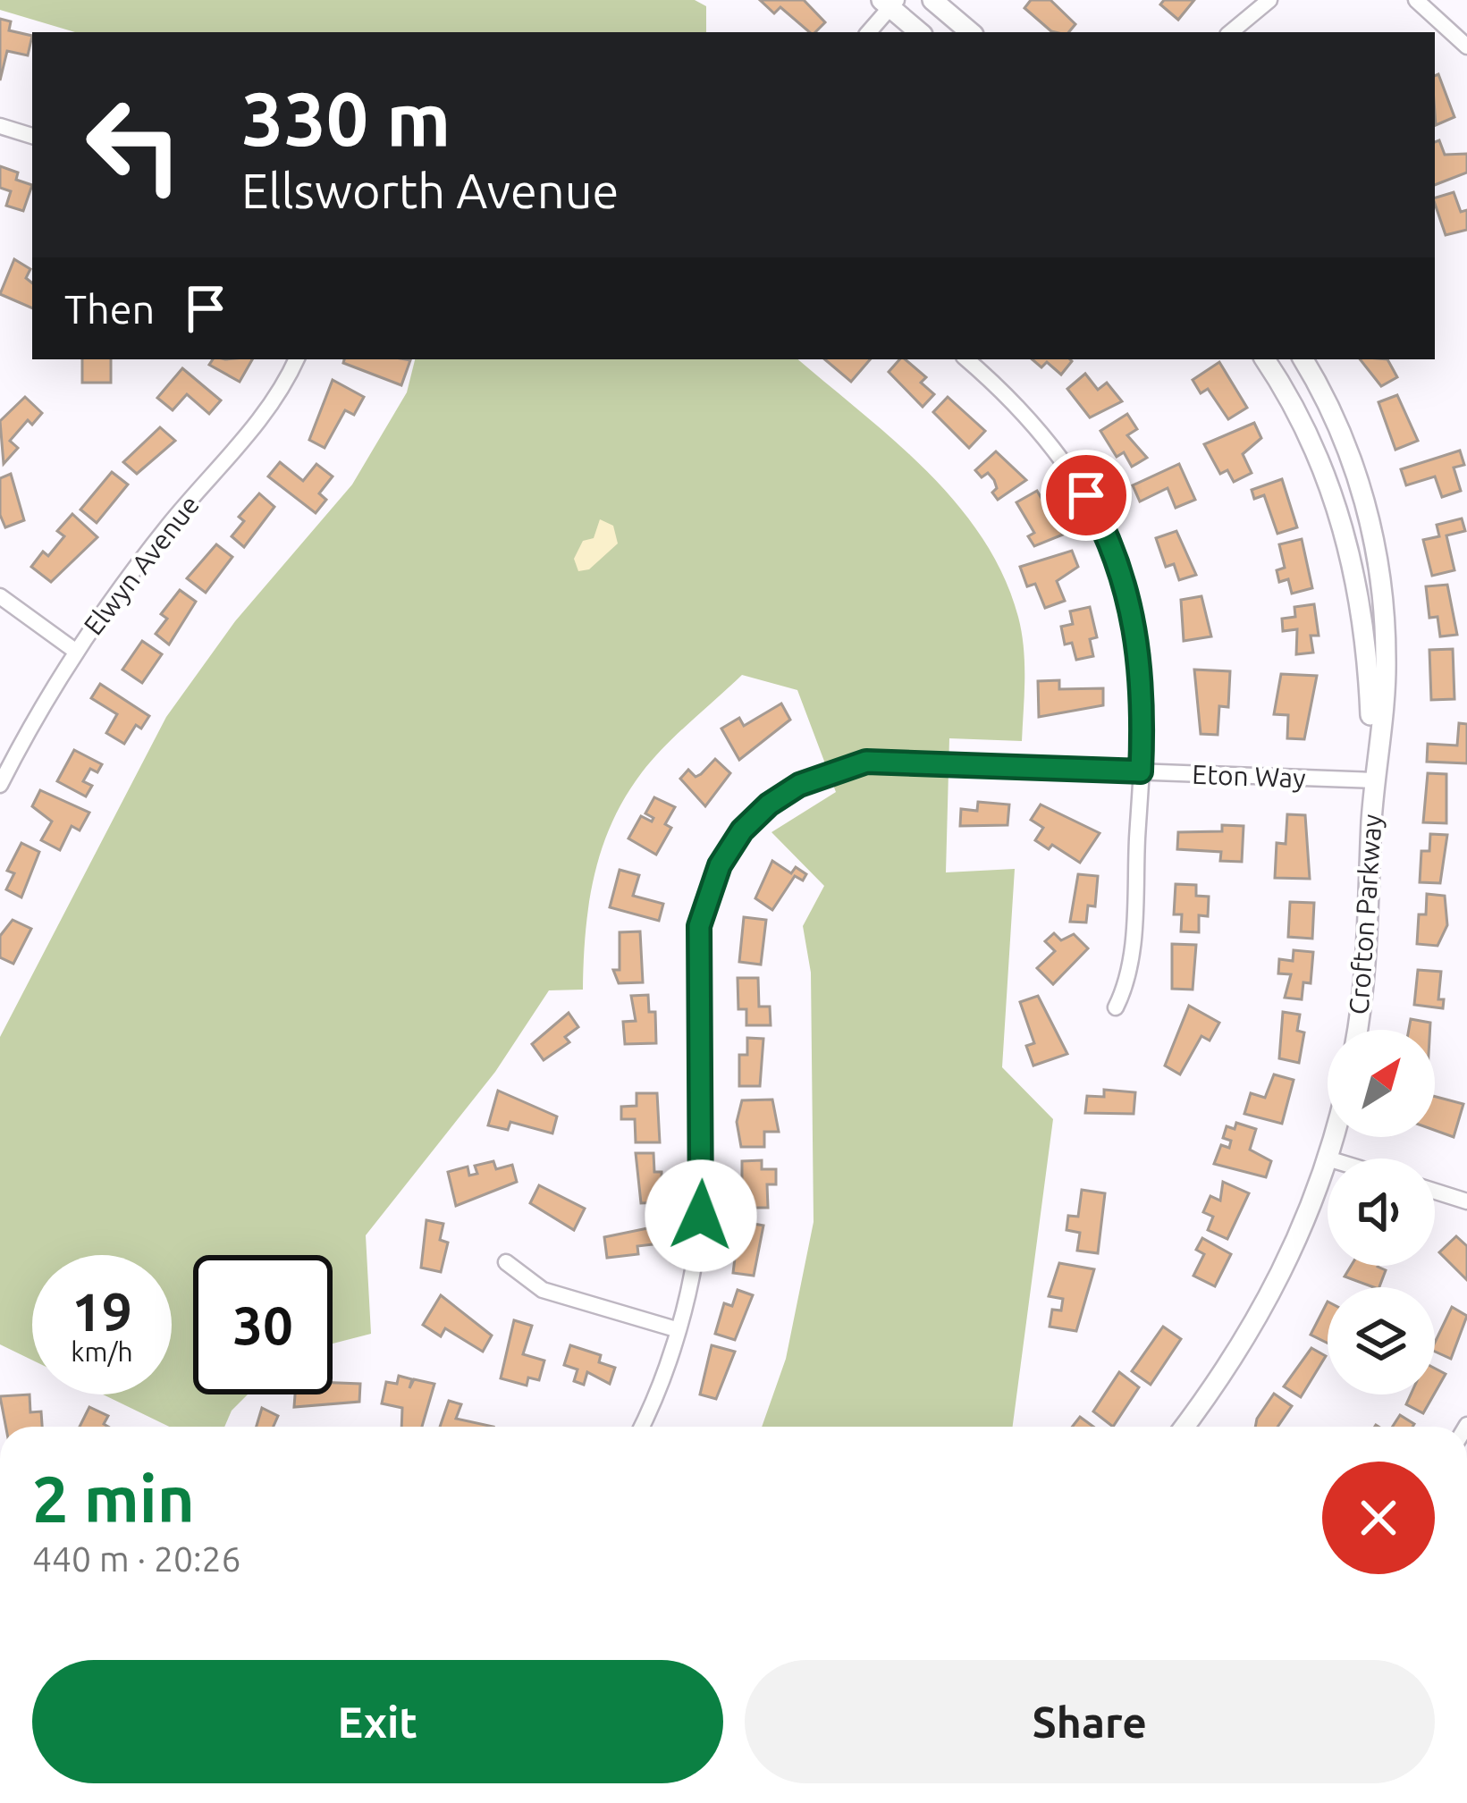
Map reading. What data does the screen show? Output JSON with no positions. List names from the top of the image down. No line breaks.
{"streets":{"street":["Elwyn Avenue","Eton Way","Crofton Parkway"]},"crossings":[["Eton Way","Crofton Parkway"]],"north":"top right","page":{"turn":["330 m","Ellsworth Avenue"],"then":"Then","speed":"19 km/h","limit":"30","heading":["2 min","440 m · 20:26"],"buttons":["Exit","Share"]}}
